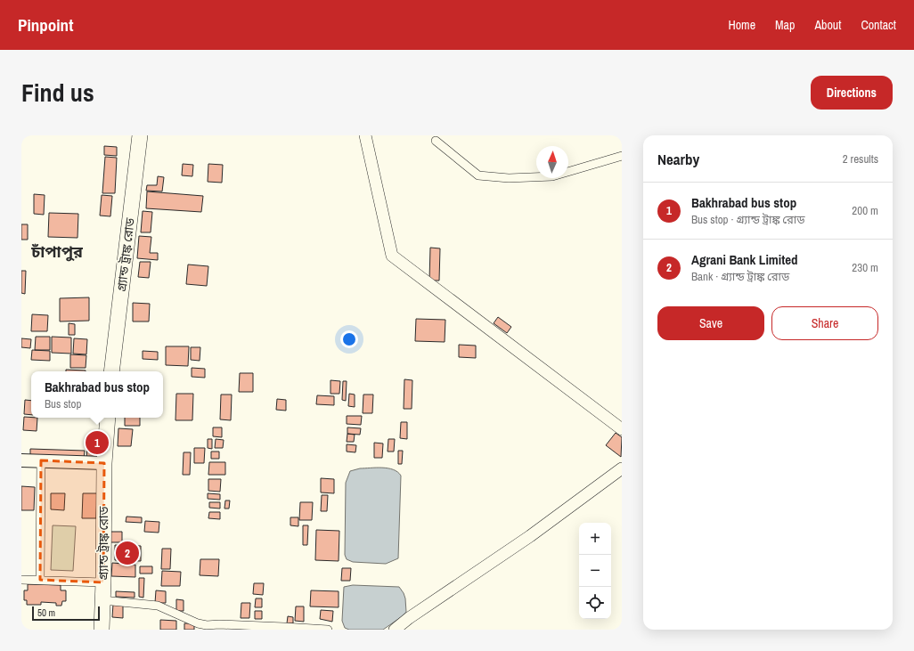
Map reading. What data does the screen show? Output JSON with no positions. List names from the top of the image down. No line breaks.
{"streets":{"highway":["গ্র্যান্ড ট্রাঙ্ক রোড"]},"districts":["চাঁপাপুর"],"scale_bar":"50 m","north":"top","page":{"header":"Pinpoint","nav":["Home","Map","About","Contact"],"title":"Find us","buttons":["Directions",["Save","Share"]],"heading":["Nearby","2 results"],"list":[{"mark":"1","name":"Bakhrabad bus stop","note":"Bus stop · গ্র্যান্ড ট্রাঙ্ক রোড","value":"200 m"},{"mark":"2","name":"Agrani Bank Limited","note":"Bank · গ্র্যান্ড ট্রাঙ্ক রোড","value":"230 m"}],"popup":["Bakhrabad bus stop","Bus stop"],"pins":["1","2"],"map_buttons":["+","−"],"scale":"50 m"}}
